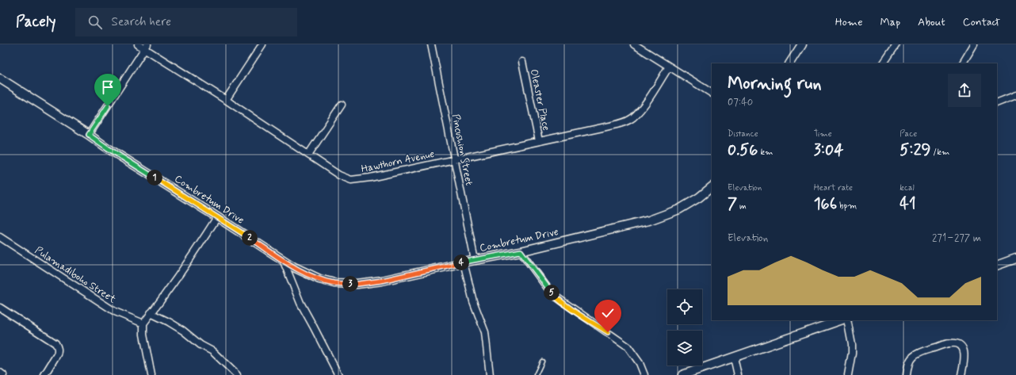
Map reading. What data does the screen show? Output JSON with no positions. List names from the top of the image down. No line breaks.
{"streets":{"street":["Oleaster Place","Pincushion Street","Hawthorn Avenue","Combretum Drive","Pulamadiboho Street"]},"crossings":[["Oleaster Place","Hawthorn Avenue"],["Pincushion Street","Hawthorn Avenue"],["Pincushion Street","Combretum Drive"]],"page":{"header":"Pacely","search":"Search here","nav":["Home","Map","About","Contact"],"heading":["Morning run","07:40"],"stats":[["Distance","0.56 km"],["Time","3:04"],["Pace","5:29 /km"],["Elevation","7 m"],["Heart rate","166 bpm"],["kcal","41"]],"pins":["1","2","4","3","5"],"chart":["Elevation","271–277 m"]}}
